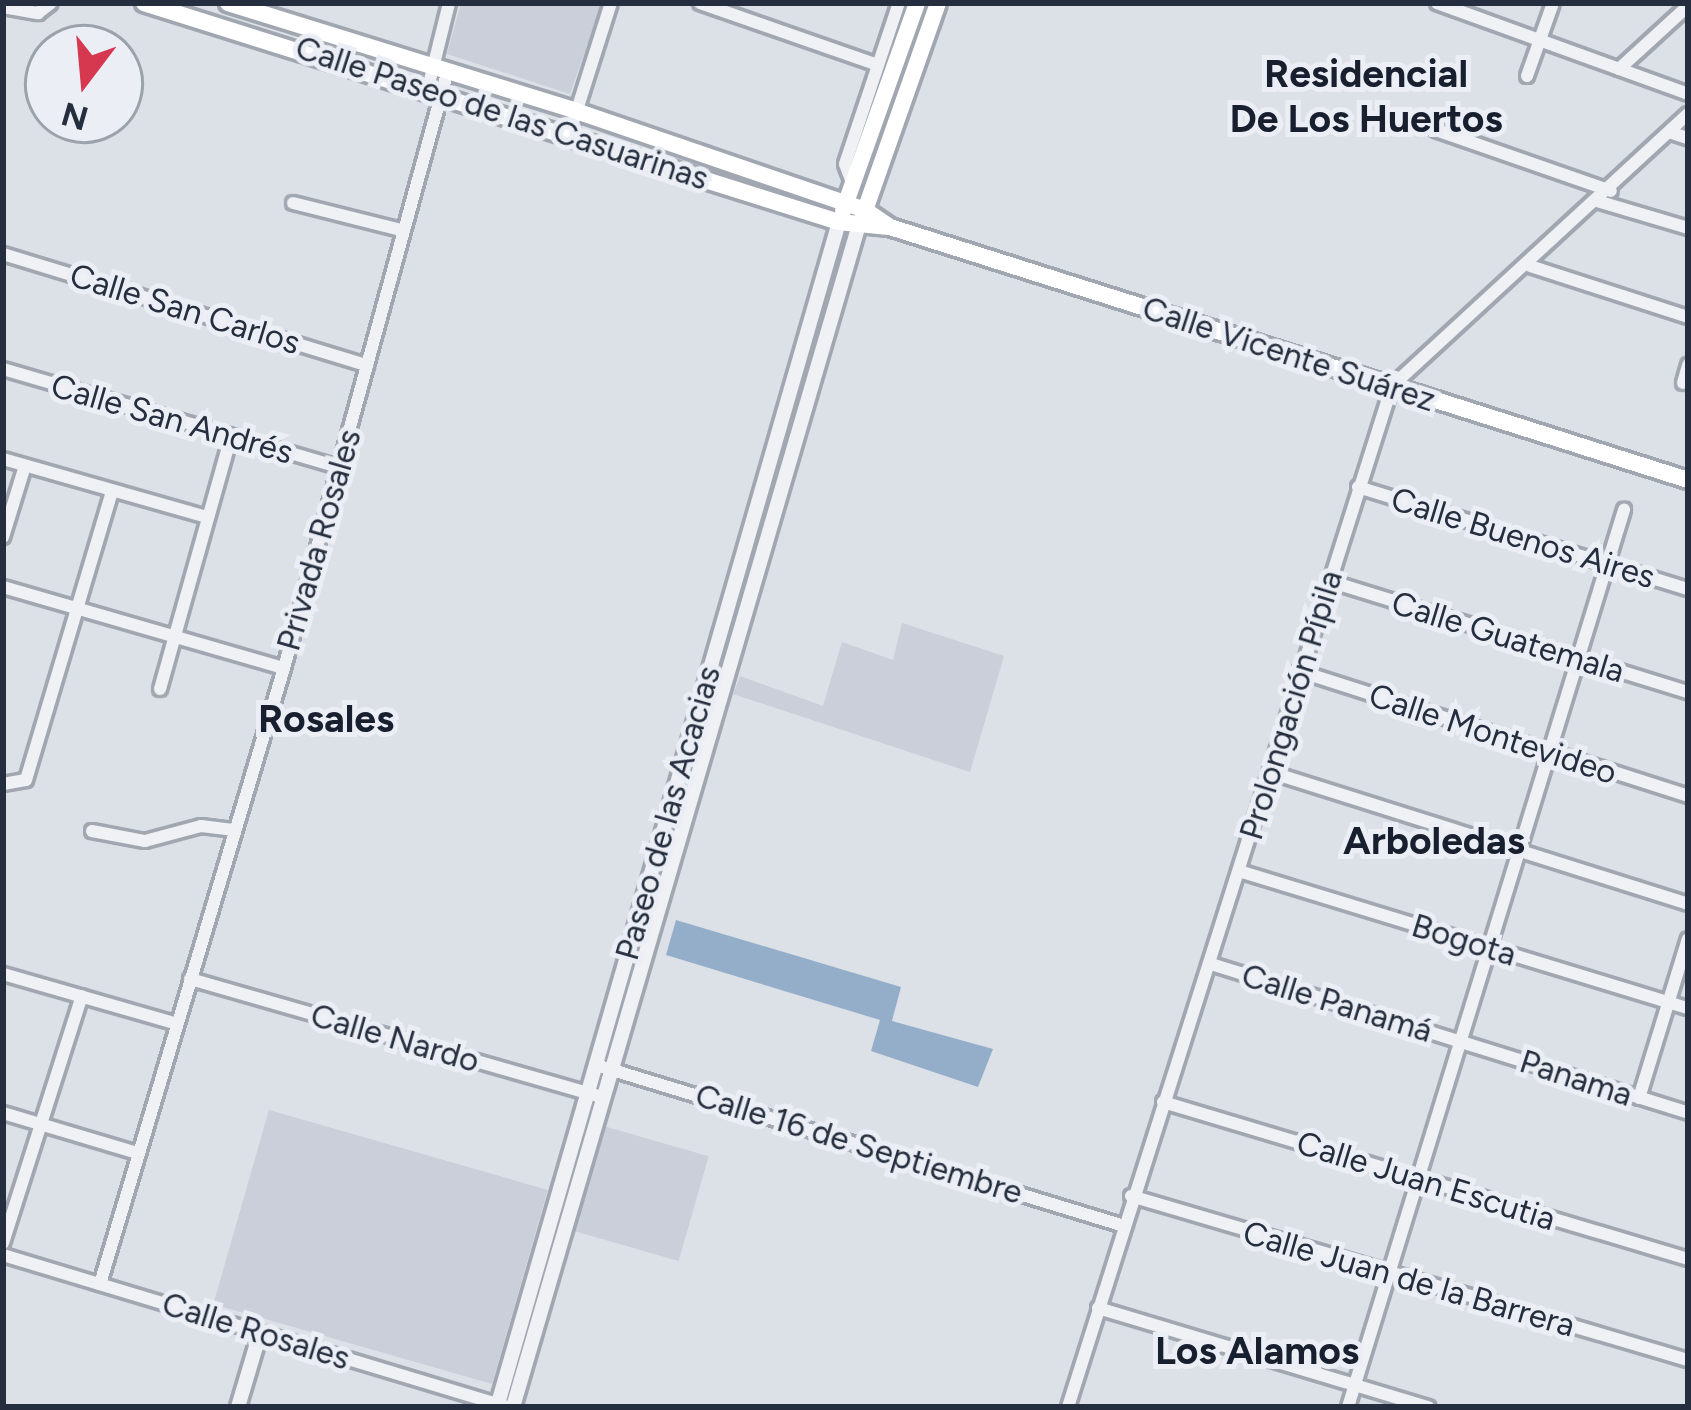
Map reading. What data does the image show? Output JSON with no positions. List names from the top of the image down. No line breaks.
{"streets":{"main road":["Calle Paseo de las Casuarinas","Calle Vicente Suárez"],"street":["Calle San Carlos","Calle San Andrés","Calle Buenos Aires","Privada Rosales","Calle Guatemala","Prolongación Pípila","Calle Montevideo","Paseo de las Acacias","Bogota","Calle Panamá","Calle Nardo","Panama","Calle 16 de Septiembre","Calle Juan Escutia","Calle Juan de la Barrera","Calle Rosales"]},"crossings":[["Calle Paseo de las Casuarinas","Calle Vicente Suárez"],["Calle Paseo de las Casuarinas","Privada Rosales"],["Calle Paseo de las Casuarinas","Paseo de las Acacias"],["Calle San Carlos","Privada Rosales"],["Calle Vicente Suárez","Prolongación Pípila"],["Calle Vicente Suárez","Paseo de las Acacias"],["Calle San Andrés","Privada Rosales"],["Calle Buenos Aires","Prolongación Pípila"],["Privada Rosales","Calle Nardo"],["Privada Rosales","Calle Rosales"],["Calle Guatemala","Prolongación Pípila"],["Prolongación Pípila","Calle Montevideo"],["Prolongación Pípila","Bogota"],["Prolongación Pípila","Calle Panamá"],["Prolongación Pípila","Calle 16 de Septiembre"],["Prolongación Pípila","Calle Juan Escutia"],["Prolongación Pípila","Calle Juan de la Barrera"],["Paseo de las Acacias","Calle Nardo"],["Paseo de las Acacias","Calle 16 de Septiembre"],["Paseo de las Acacias","Calle Rosales"],["Calle Panamá","Panama"]],"districts":["Residencial De Los Huertos","Rosales","Arboledas","Los Alamos"],"north":"bottom"}
